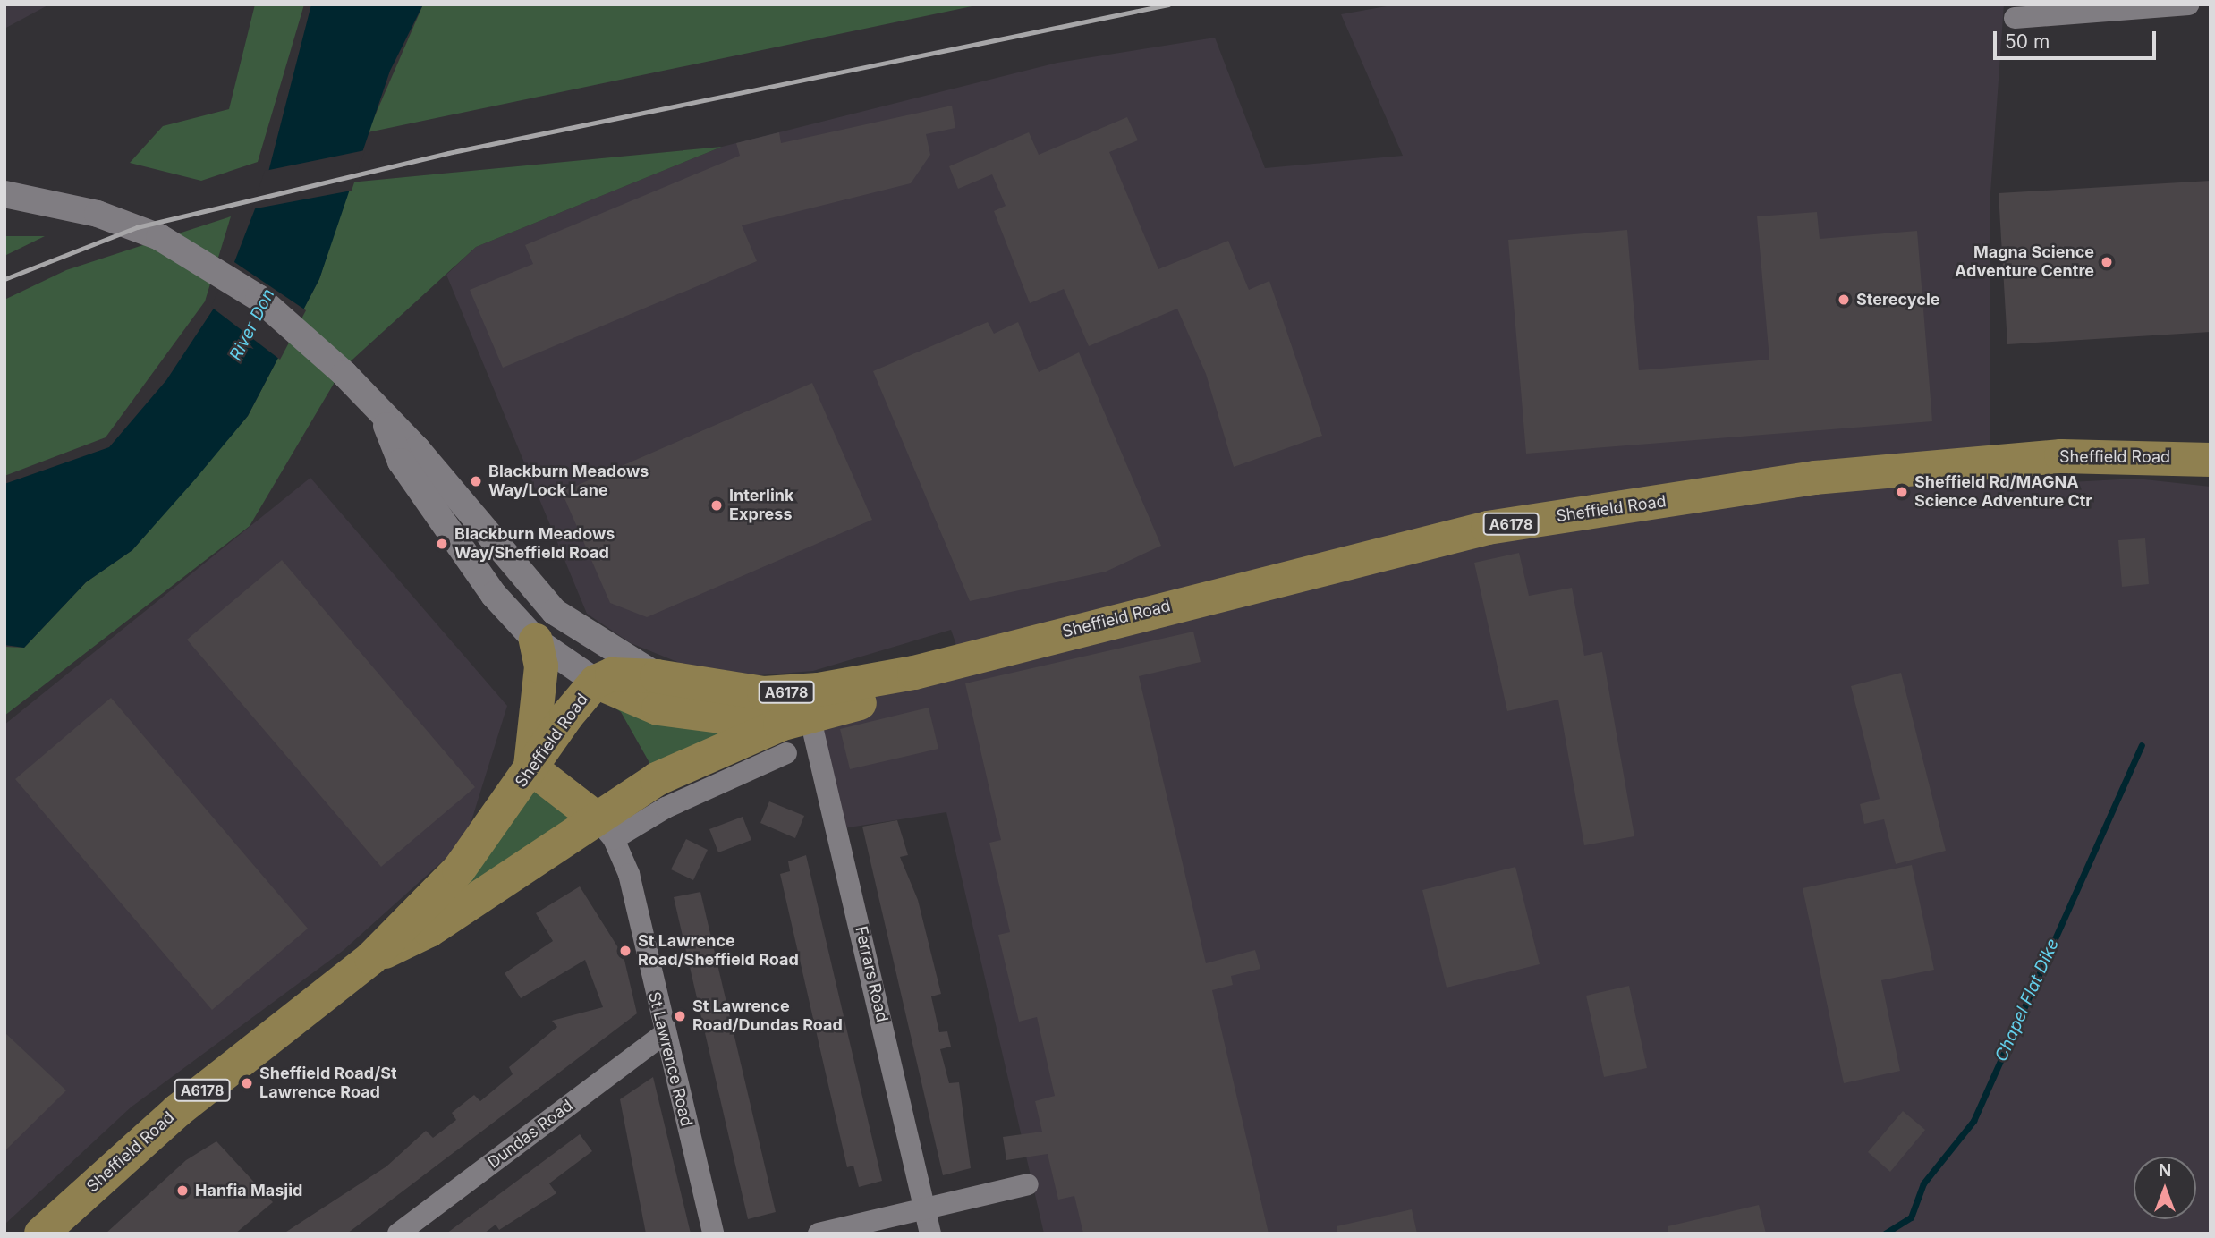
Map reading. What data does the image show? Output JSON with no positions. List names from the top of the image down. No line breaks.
{"streets":{"main road":["Sheffield Road","A6178"],"street":["Ferrars Road","St Lawrence Road","Dundas Road"]},"crossings":[["Sheffield Road","Ferrars Road"],["Sheffield Road","St Lawrence Road"],["St Lawrence Road","Dundas Road"]],"water":["River Don","Chapel Flat Dike"],"places":["Magna Science Adventure Centre","Sterecycle","Blackburn Meadows Way/Lock Lane","Sheffield Rd/MAGNA Science Adventure Ctr","Interlink Express","Blackburn Meadows Way/Sheffield Road","St Lawrence Road/Sheffield Road","St Lawrence Road/Dundas Road","Sheffield Road/St Lawrence Road","Hanfia Masjid"],"scale_bar":"50 m","north":"top"}
